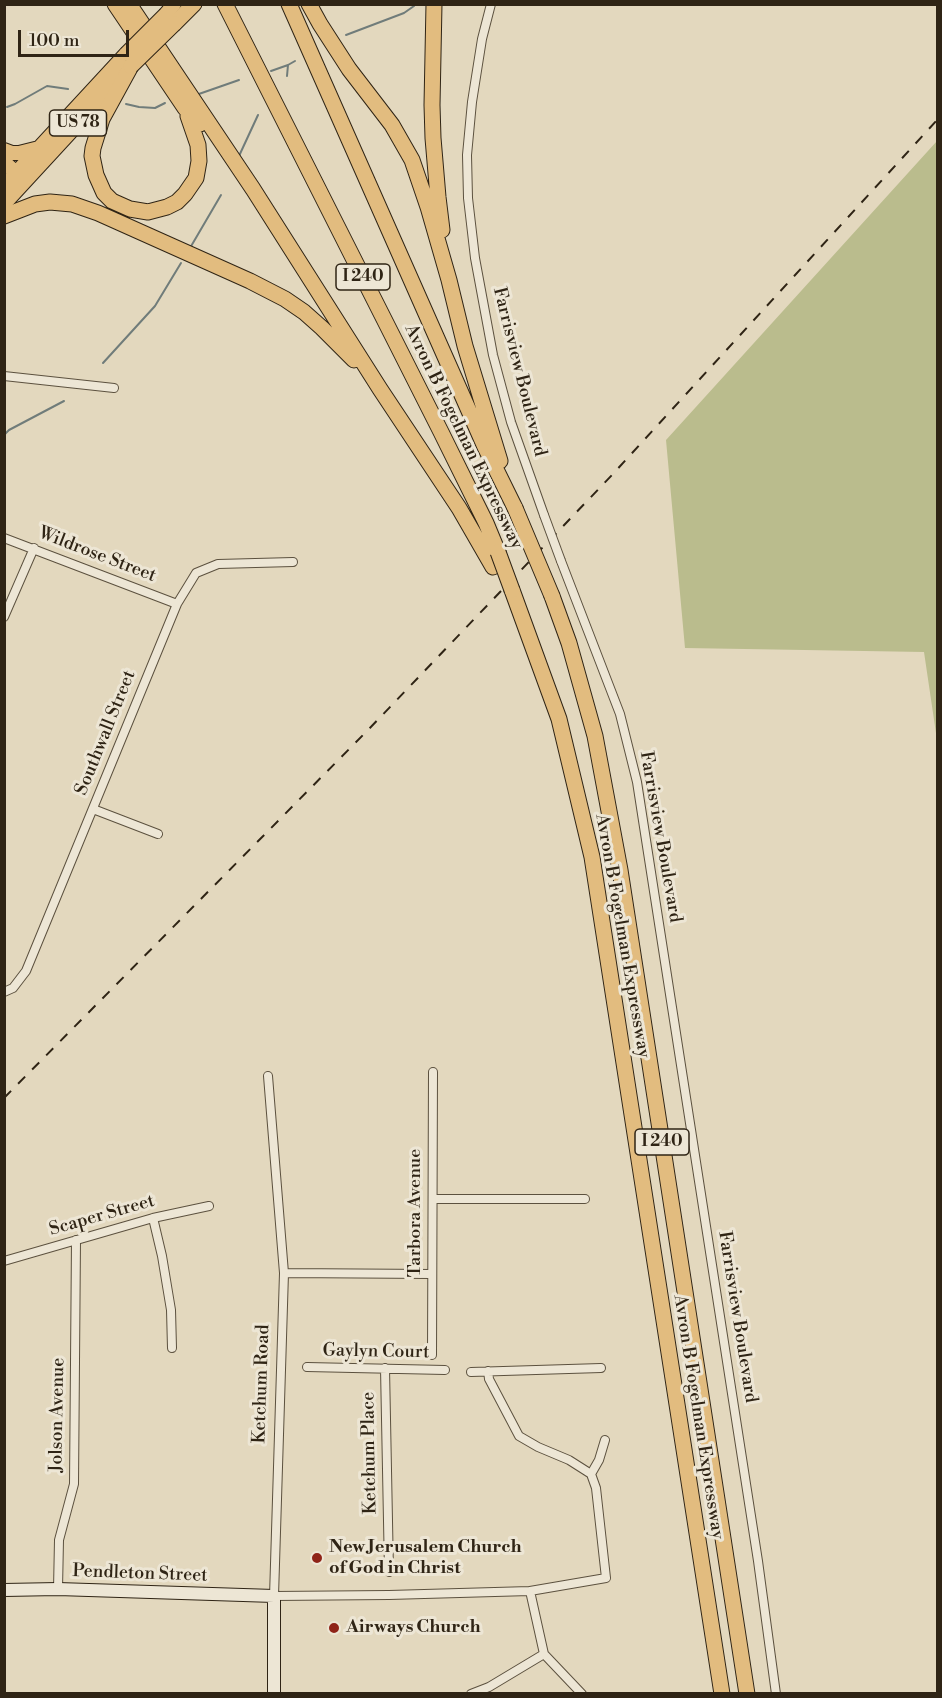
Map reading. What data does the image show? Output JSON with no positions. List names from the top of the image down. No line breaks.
{"streets":{"highway":["US 78","I 240","Avron B Fogelman Expressway"],"main road":["Ketchum Road","Pendleton Street"],"street":["Farrisview Boulevard","Wildrose Street","Southwall Street","Tarbora Avenue","Scaper Street","Gaylyn Court","Jolson Avenue","Ketchum Place"]},"crossings":[["Wildrose Street","Southwall Street"],["Scaper Street","Jolson Avenue"],["Gaylyn Court","Ketchum Place"],["Ketchum Road","Pendleton Street"],["Jolson Avenue","Pendleton Street"]],"places":["New Jerusalem Church of God in Christ","Airways Church"],"scale_bar":"100 m"}
